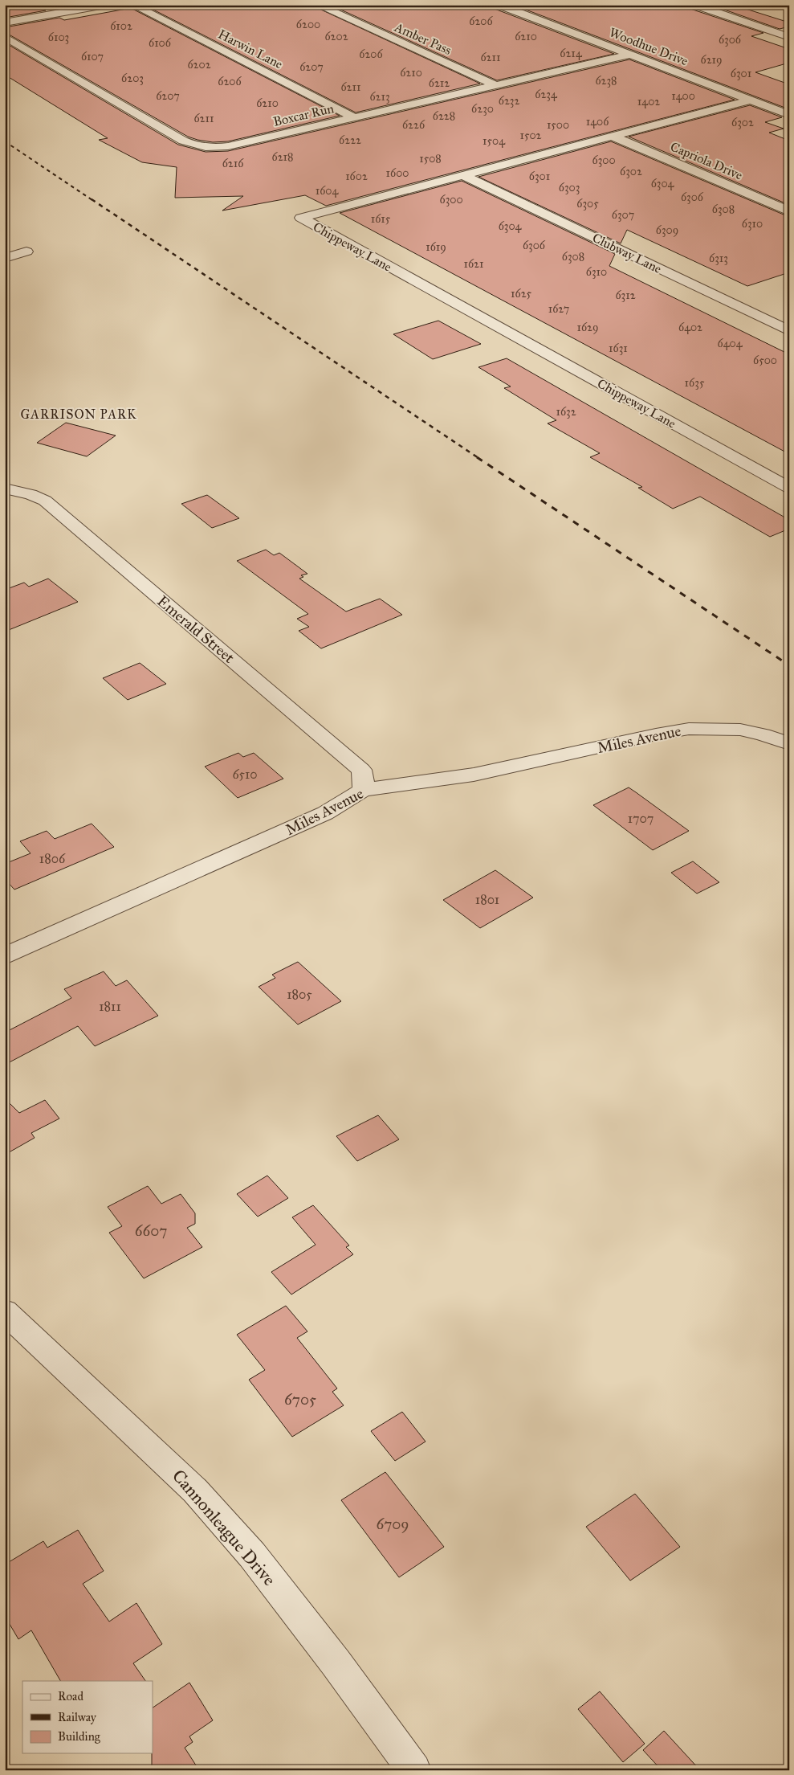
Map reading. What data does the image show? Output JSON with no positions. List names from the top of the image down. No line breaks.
{"streets":{"street":["Amber Pass","Woodhue Drive","Harwin Lane","Boxcar Run","Capriola Drive","Chippeway Lane","Clubway Lane","Emerald Street","Miles Avenue","Cannonleague Drive"]},"crossings":[["Amber Pass","Boxcar Run"],["Woodhue Drive","Boxcar Run"],["Woodhue Drive","Chippeway Lane"],["Harwin Lane","Boxcar Run"],["Capriola Drive","Chippeway Lane"],["Chippeway Lane","Clubway Lane"],["Emerald Street","Miles Avenue"]],"districts":["GARRISON PARK"],"house_numbers":["6206","6200","6102","6202","6210","6103","6306","6106","6214","6206","6107","6211","6219","6202","6207","6210","6301","6203","6238","6206","6212","6211","6234","6207","1400","6213","6232","1402","6210","6230","6228","6211","1406","6302","6226","1500","1502","6222","1504","6218","1508","6300","6216","6302","1600","1602","6301","6304","6303","1604","6306","6300","6305","6308","6307","1615","6310","6304","6309","6306","1619","6308","6313","1621","6310","1625","6312","1627","1629","6402","6404","1631","6500","1635","1632","6510","1707","1806","1801","1805","1811","6607","6705","6709"],"legend":["Road","Railway","Building"]}
